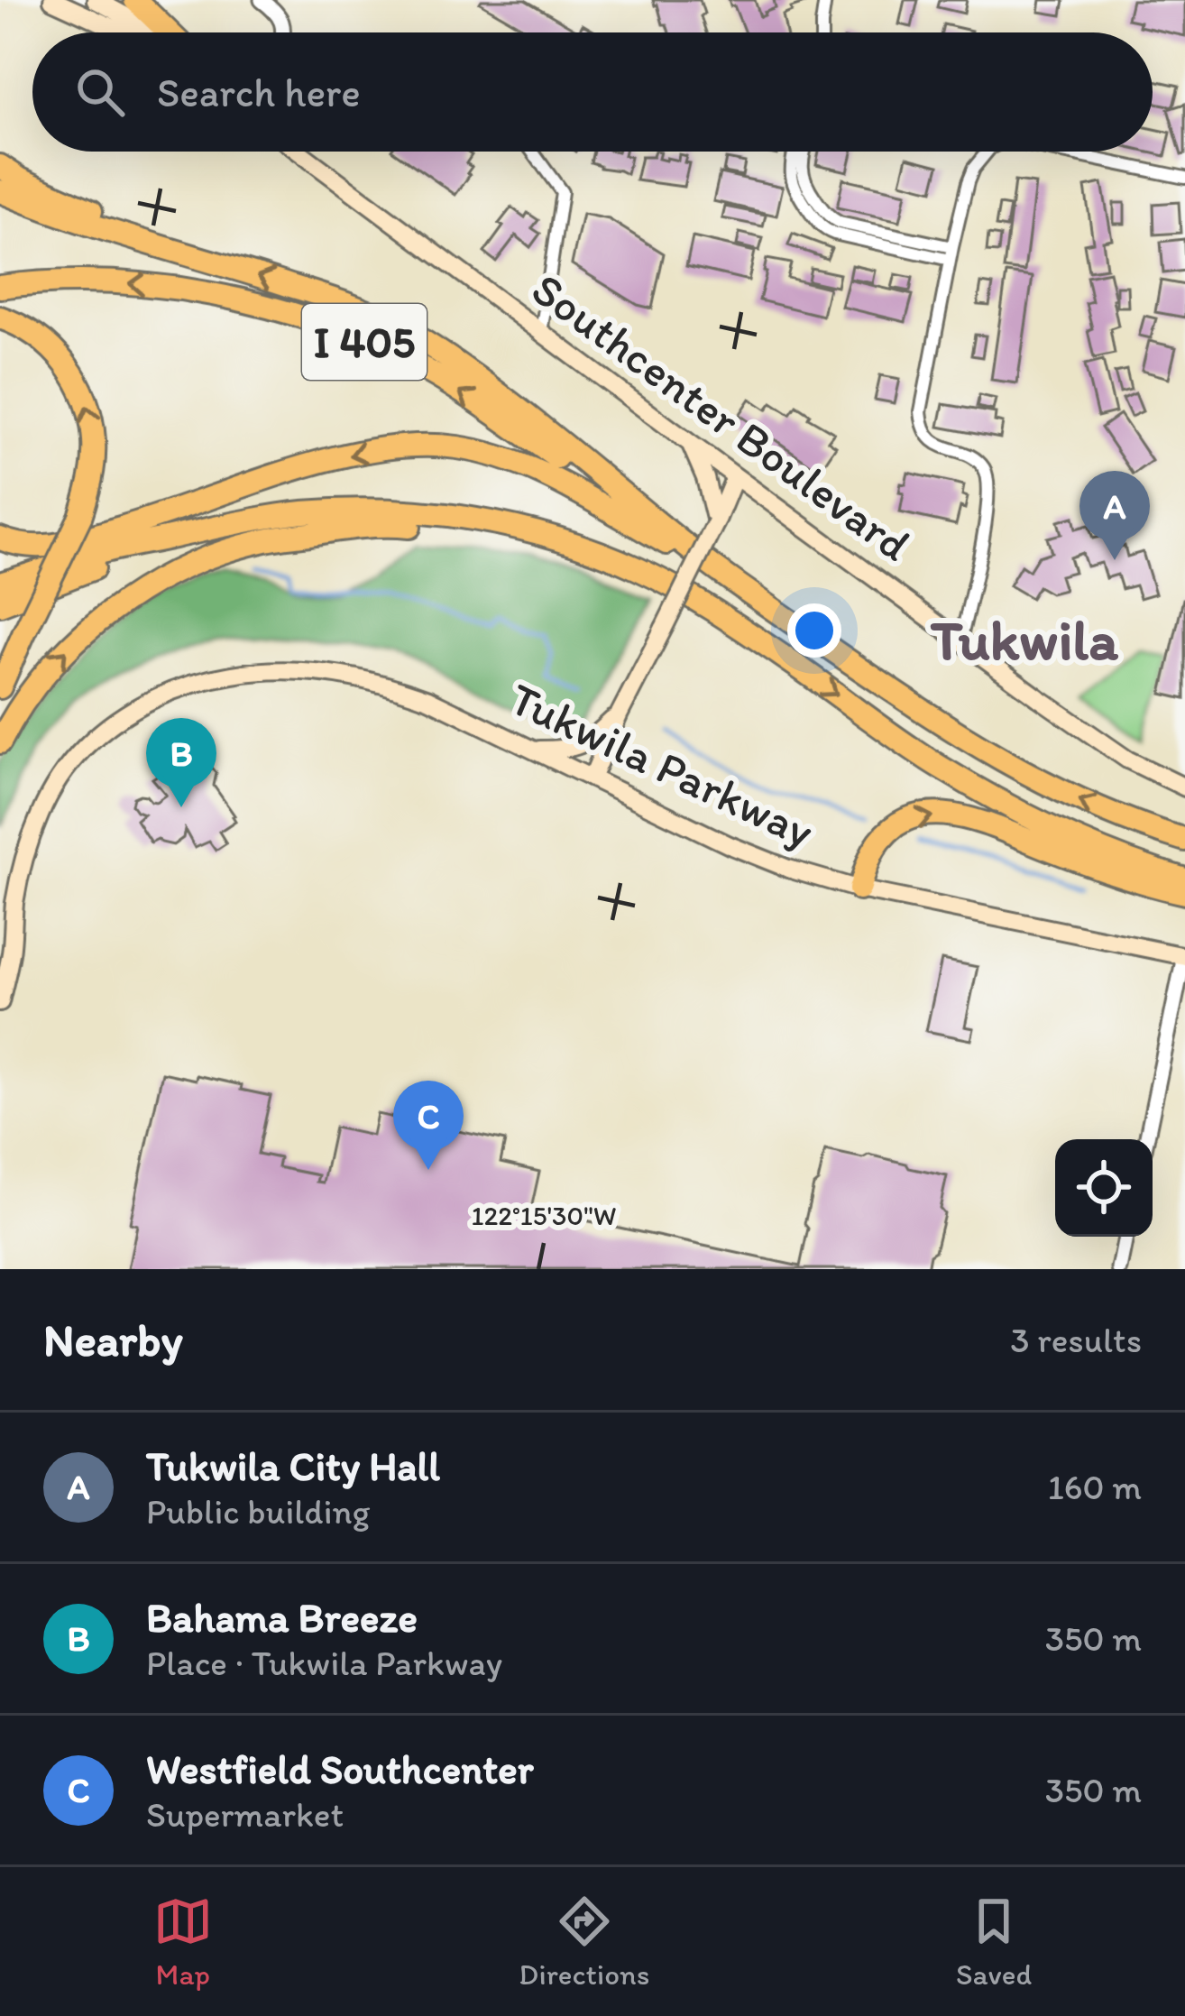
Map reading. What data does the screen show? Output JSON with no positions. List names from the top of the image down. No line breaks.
{"streets":{"highway":["I 405"],"main road":["Southcenter Boulevard","Tukwila Parkway"]},"districts":["Tukwila"],"page":{"search":"Search here","pins":["A","B","C"],"heading":["Nearby","3 results"],"list":[{"mark":"A","name":"Tukwila City Hall","note":"Public building","value":"160 m"},{"mark":"B","name":"Bahama Breeze","note":"Place · Tukwila Parkway","value":"350 m"},{"mark":"C","name":"Westfield Southcenter","note":"Supermarket","value":"350 m"}],"nav":["Map","Directions","Saved"]},"coordinates":["122°15'30\"W"]}
